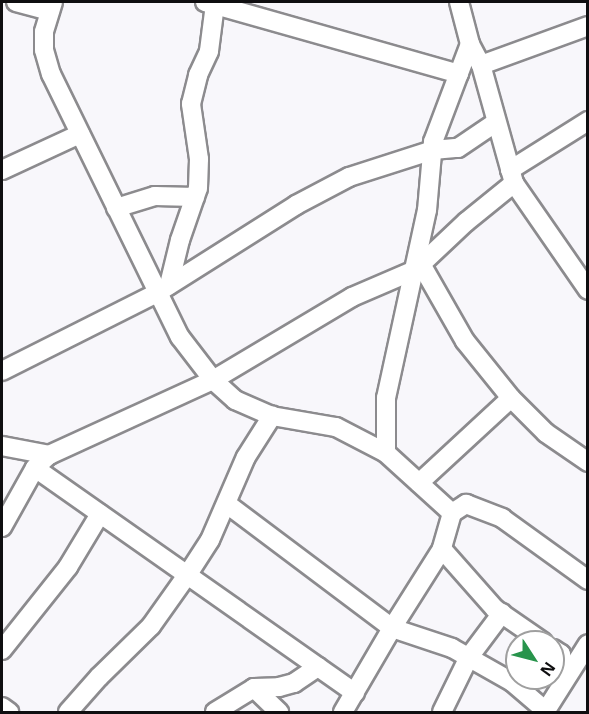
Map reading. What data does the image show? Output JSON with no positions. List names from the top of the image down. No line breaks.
{"north":"bottom right"}
